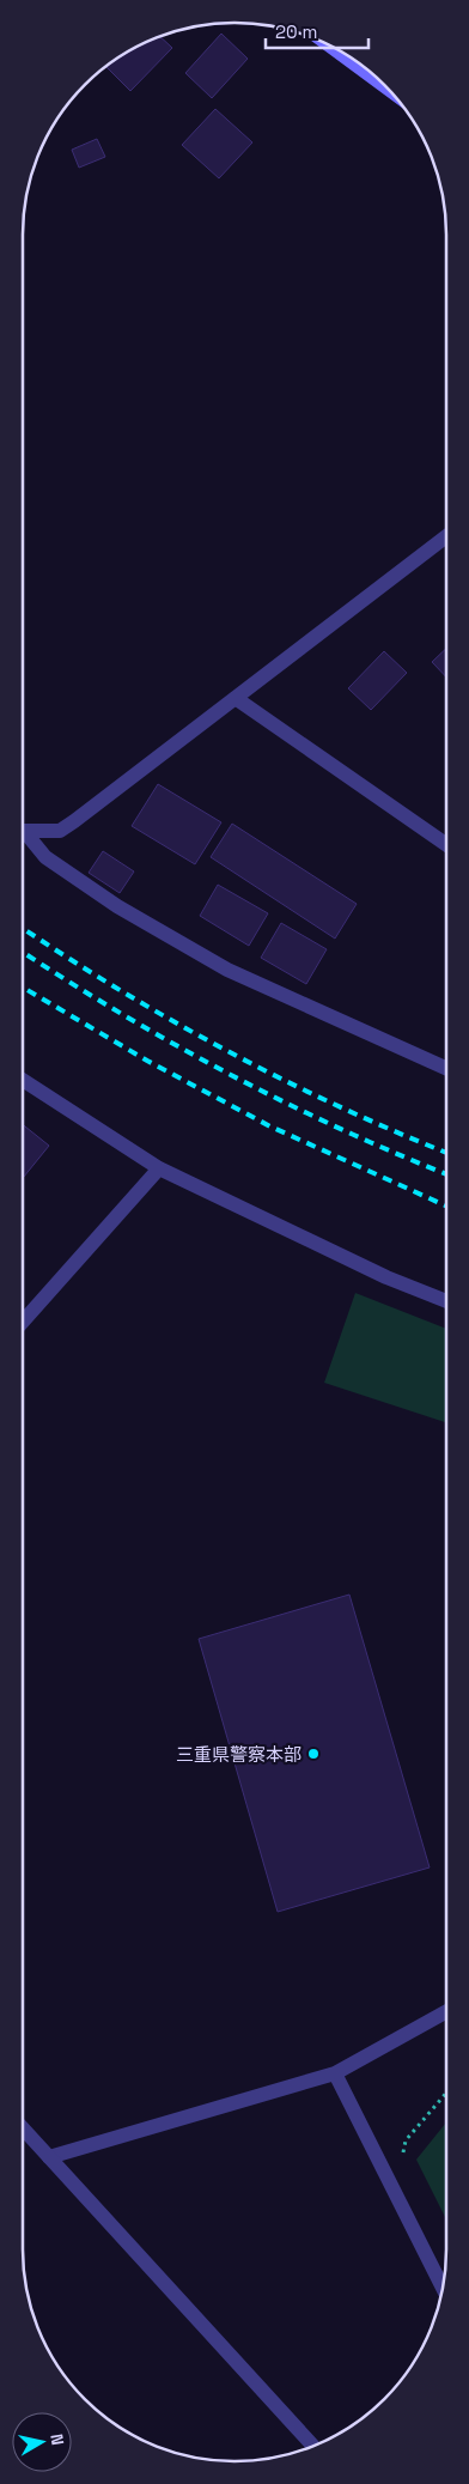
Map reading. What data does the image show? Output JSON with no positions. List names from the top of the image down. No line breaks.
{"places":["三重県警察本部"],"scale_bar":"20 m","north":"right"}
